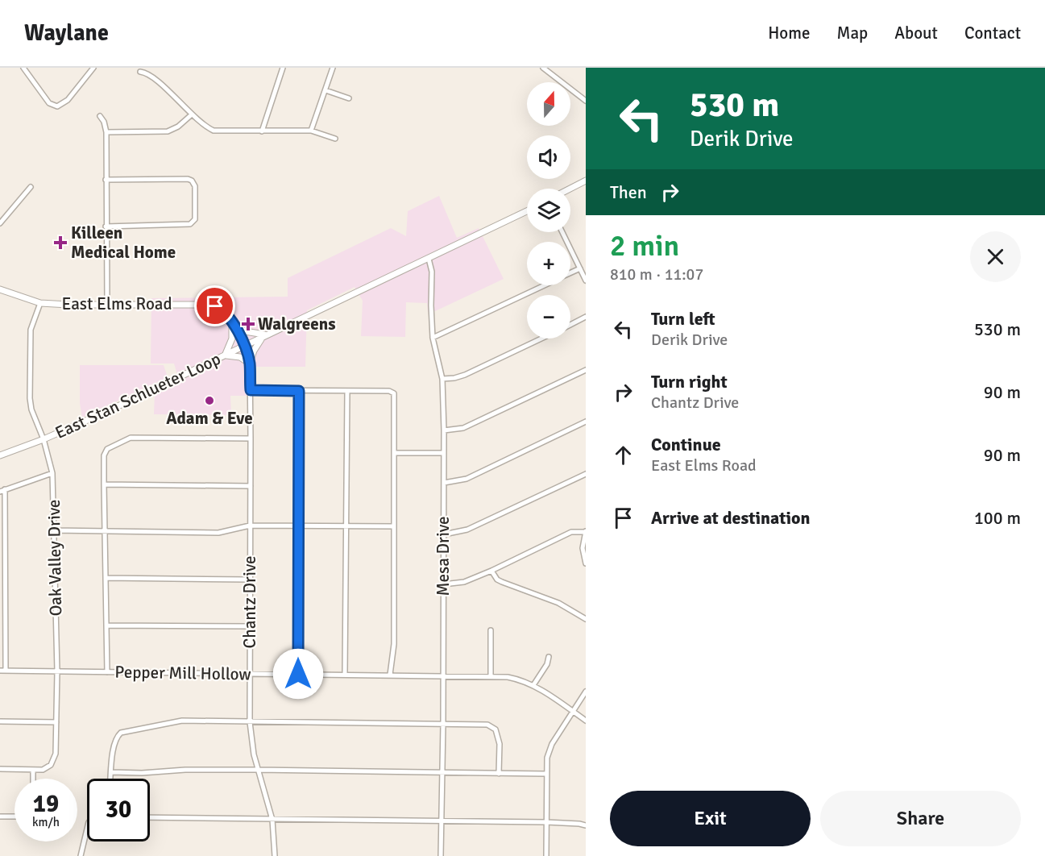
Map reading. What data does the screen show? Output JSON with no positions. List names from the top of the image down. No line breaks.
{"streets":{"main road":["East Elms Road","East Stan Schlueter Loop"],"street":["Mesa Drive","Oak Valley Drive","Chantz Drive","Pepper Mill Hollow"]},"crossings":[["East Elms Road","East Stan Schlueter Loop"],["East Elms Road","Oak Valley Drive"],["East Elms Road","Chantz Drive"],["East Stan Schlueter Loop","Mesa Drive"],["East Stan Schlueter Loop","Oak Valley Drive"],["East Stan Schlueter Loop","Chantz Drive"],["Mesa Drive","Pepper Mill Hollow"],["Oak Valley Drive","Pepper Mill Hollow"],["Chantz Drive","Pepper Mill Hollow"]],"places":{"health":["Killeen Medical Home","Walgreens"],"other":["Adam & Eve"]},"north":"top","page":{"header":"Waylane","nav":["Home","Map","About","Contact"],"turn":["530 m","Derik Drive"],"map_buttons":["+","−"],"then":"Then","heading":["2 min","810 m · 11:07"],"list":[{"name":"Turn left","note":"Derik Drive","value":"530 m"},{"name":"Turn right","note":"Chantz Drive","value":"90 m"},{"name":"Continue","note":"East Elms Road","value":"90 m"},{"name":"Arrive at destination","value":"100 m"}],"speed":"19 km/h","limit":"30","buttons":["Exit","Share"]}}
